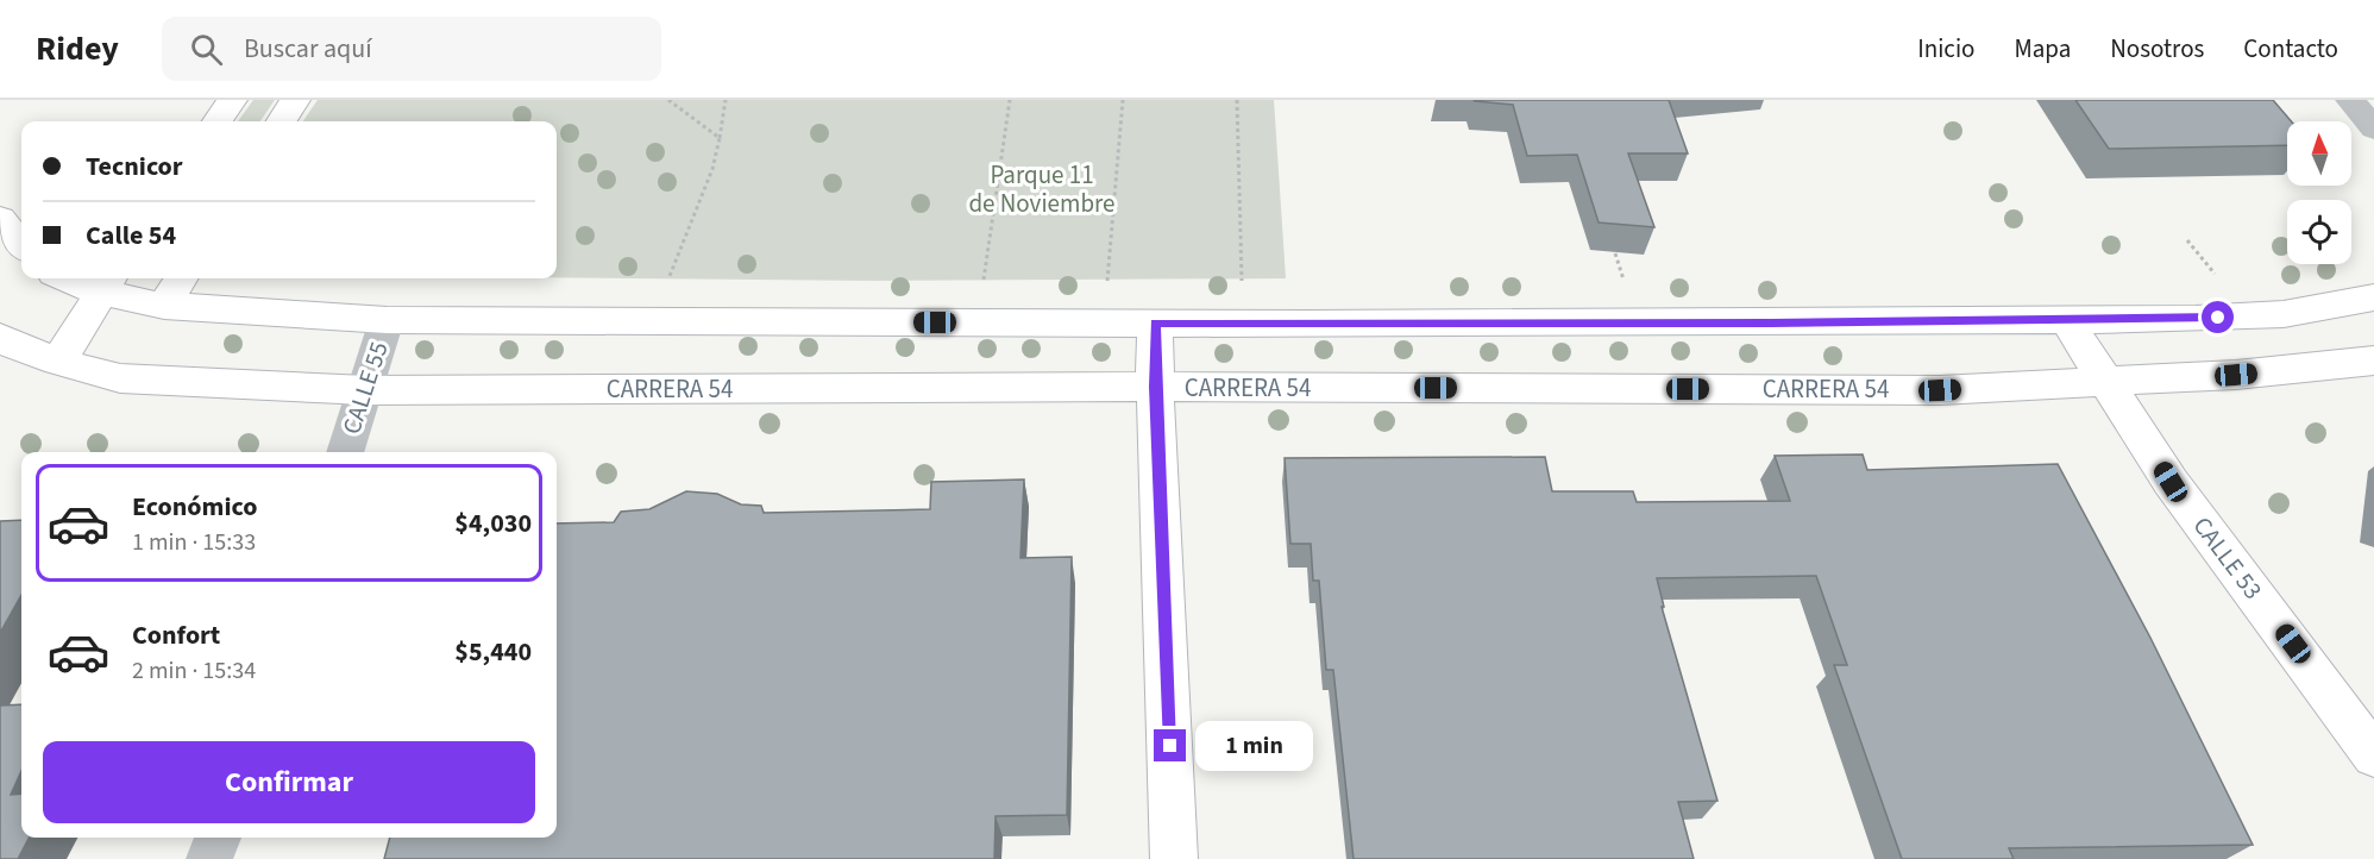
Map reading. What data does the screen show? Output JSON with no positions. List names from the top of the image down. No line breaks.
{"streets":{"main road":["CARRERA 54","CALLE 53"],"street":["CALLE 55"]},"crossings":[["CALLE 55","CARRERA 54"],["CARRERA 54","CALLE 53"]],"parks":["Parque 11 de Noviembre"],"north":"top","page":{"header":"Ridey","search":"Buscar aquí","nav":["Inicio","Mapa","Nosotros","Contacto"],"banner":["Tecnicor","Calle 54"],"list":[{"name":"Económico","note":"1 min · 15:33","value":"$4,030"},{"name":"Confort","note":"2 min · 15:34","value":"$5,440"}],"bubble":"1 min","buttons":"Confirmar"}}
